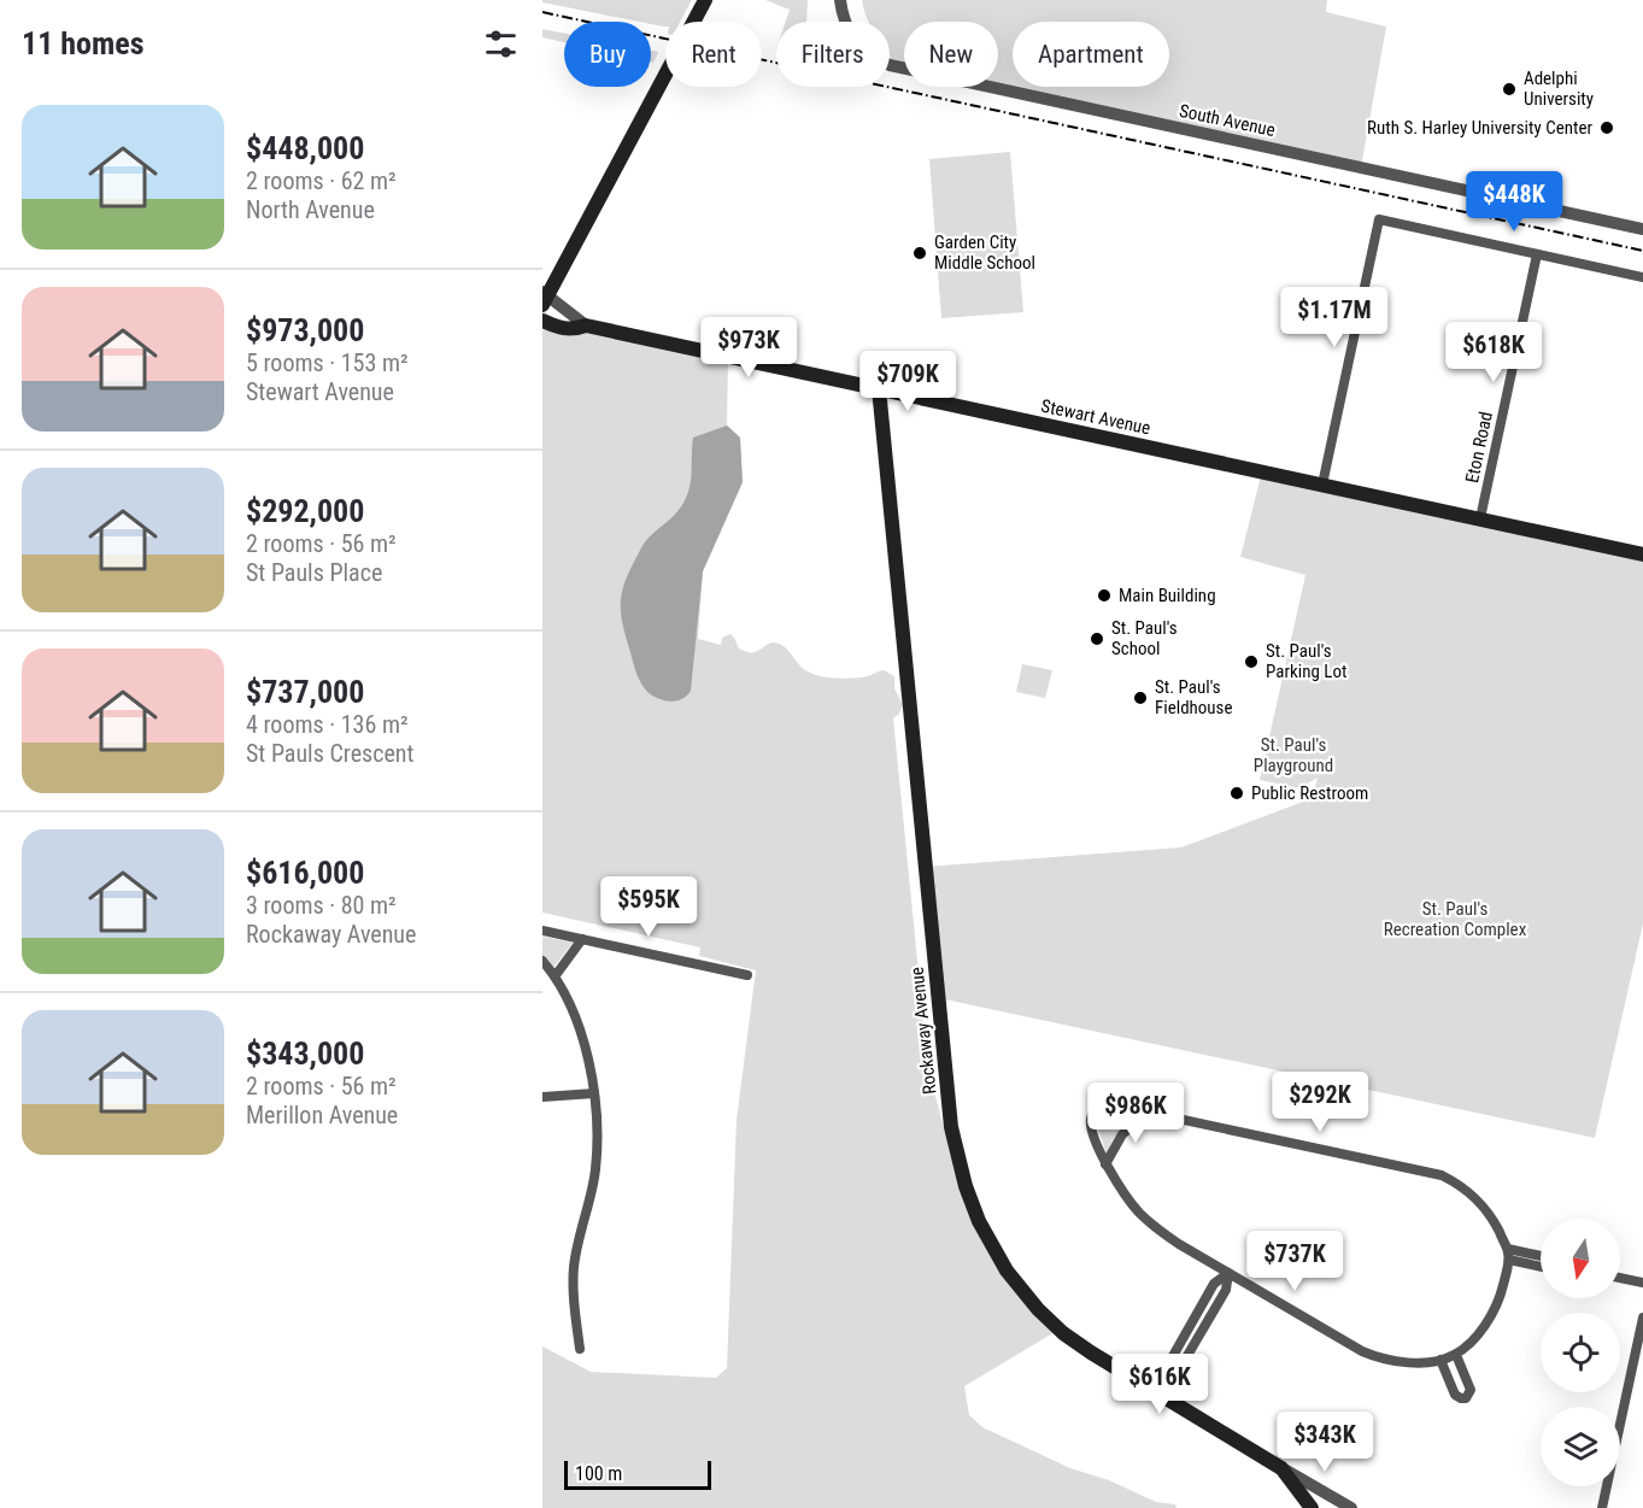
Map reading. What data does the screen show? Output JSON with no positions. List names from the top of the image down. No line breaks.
{"streets":{"main road":["Stewart Avenue","Rockaway Avenue"],"street":["South Avenue","Eton Road"]},"crossings":[["Stewart Avenue","Eton Road"],["Stewart Avenue","Rockaway Avenue"]],"parks":["St. Paul's Playground","St. Paul's Recreation Complex"],"places":["Adelphi University","Ruth S. Harley University Center","Garden City Middle School","Main Building","St. Paul's School","St. Paul's Parking Lot","St. Paul's Fieldhouse","Public Restroom"],"scale_bar":"100 m","north":"bottom","page":{"heading":"11 homes","chip":["Buy","Rent","Filters","New","Apartment"],"list":[{"name":"$448,000","note":"2 rooms · 62 m² · North Avenue"},{"name":"$973,000","note":"5 rooms · 153 m² · Stewart Avenue"},{"name":"$292,000","note":"2 rooms · 56 m² · St Pauls Place"},{"name":"$737,000","note":"4 rooms · 136 m² · St Pauls Crescent"},{"name":"$616,000","note":"3 rooms · 80 m² · Rockaway Avenue"},{"name":"$343,000","note":"2 rooms · 56 m² · Merillon Avenue"}],"price":["$448K","$1.17M","$973K","$618K","$709K","$595K","$292K","$986K","$737K","$616K","$343K"],"scale":"100 m"}}
